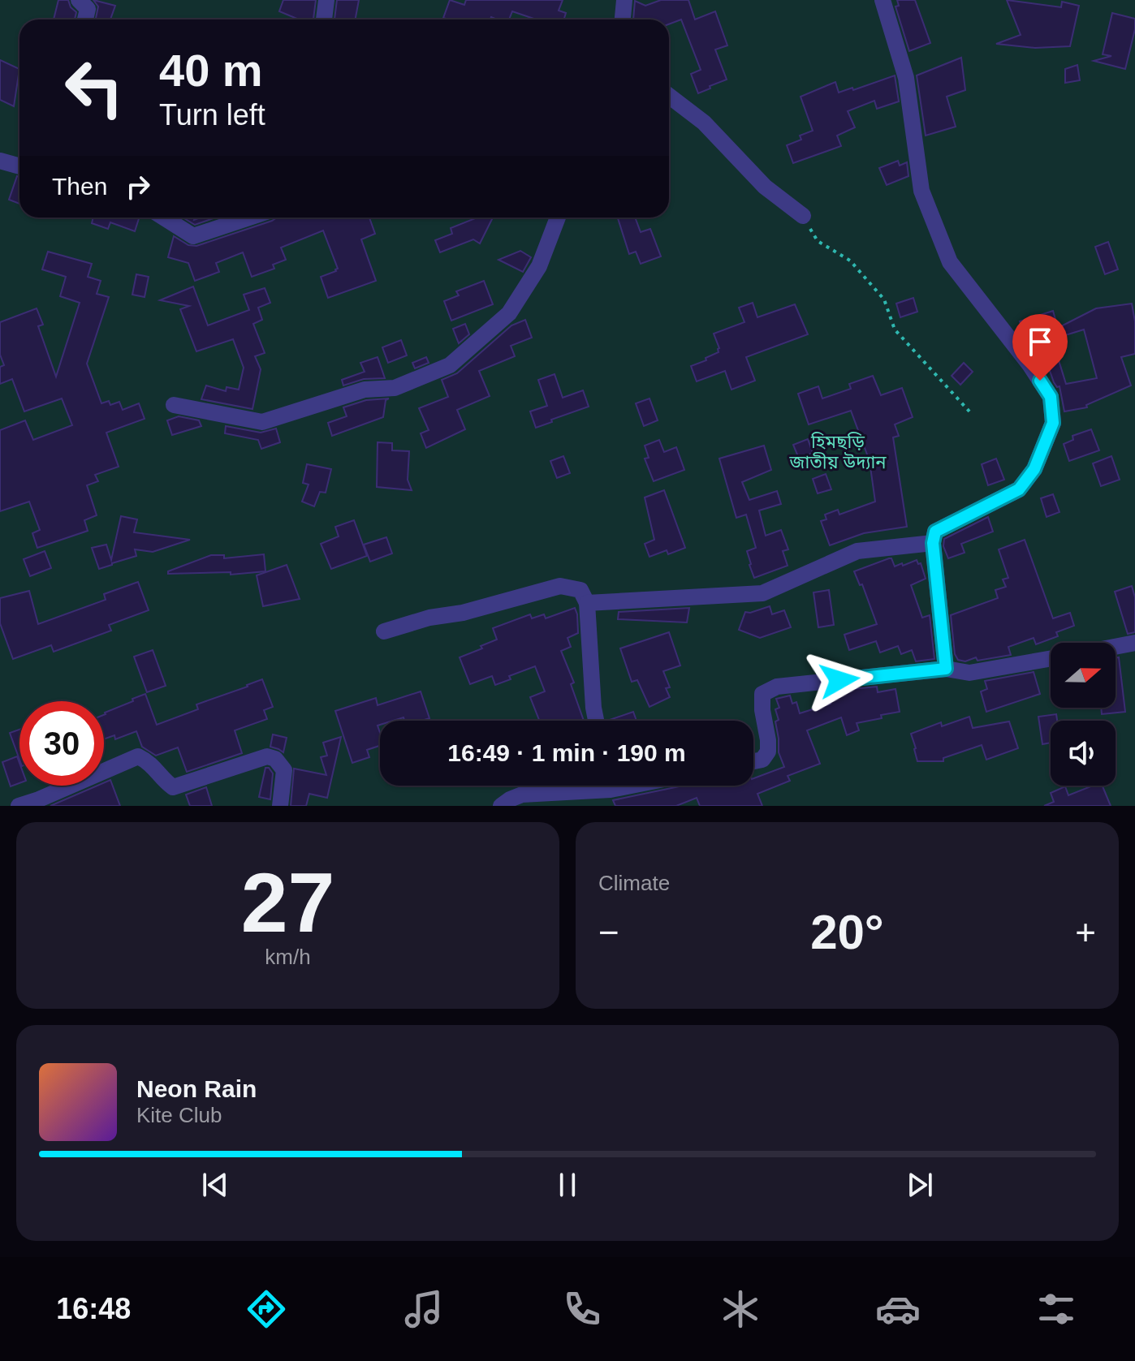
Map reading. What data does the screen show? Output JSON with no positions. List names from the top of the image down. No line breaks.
{"parks":["হিমছড়ি জাতীয় উদ্যান"],"north":"right","page":{"turn":["40 m","Turn left"],"then":"Then","limit":"30","trip":"16:49 · 1 min · 190 m","tile":[["27","km/h"],"Climate"],"heat":["−","20°","+"],"song":["Neon Rain","Kite Club"],"tabs":"16:48"}}
